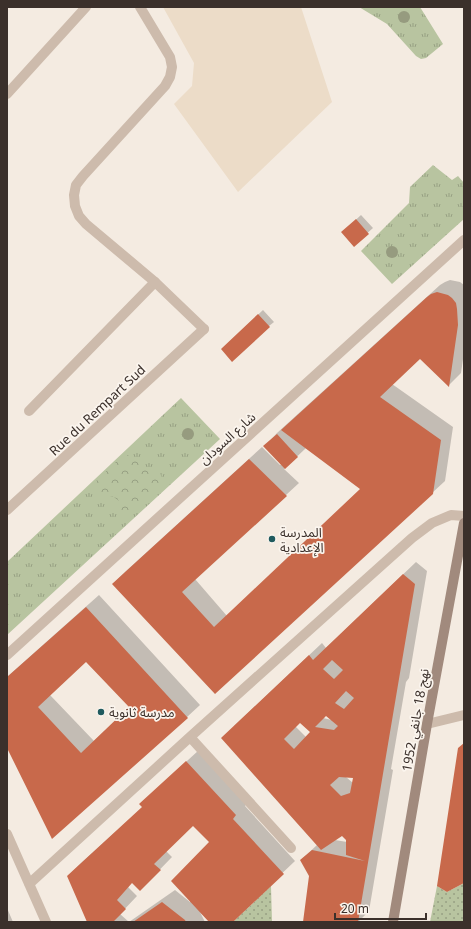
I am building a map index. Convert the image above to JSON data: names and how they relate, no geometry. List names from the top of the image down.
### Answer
{
  "streets": {
    "main road": ["نهج 18 جانفي 1952"],
    "street": ["Rue du Rempart Sud", "شارع السودان"]
  },
  "places": ["المدرسة الإعدادية", "مدرسة ثانوية"],
  "scale_bar": "20 m"
}
